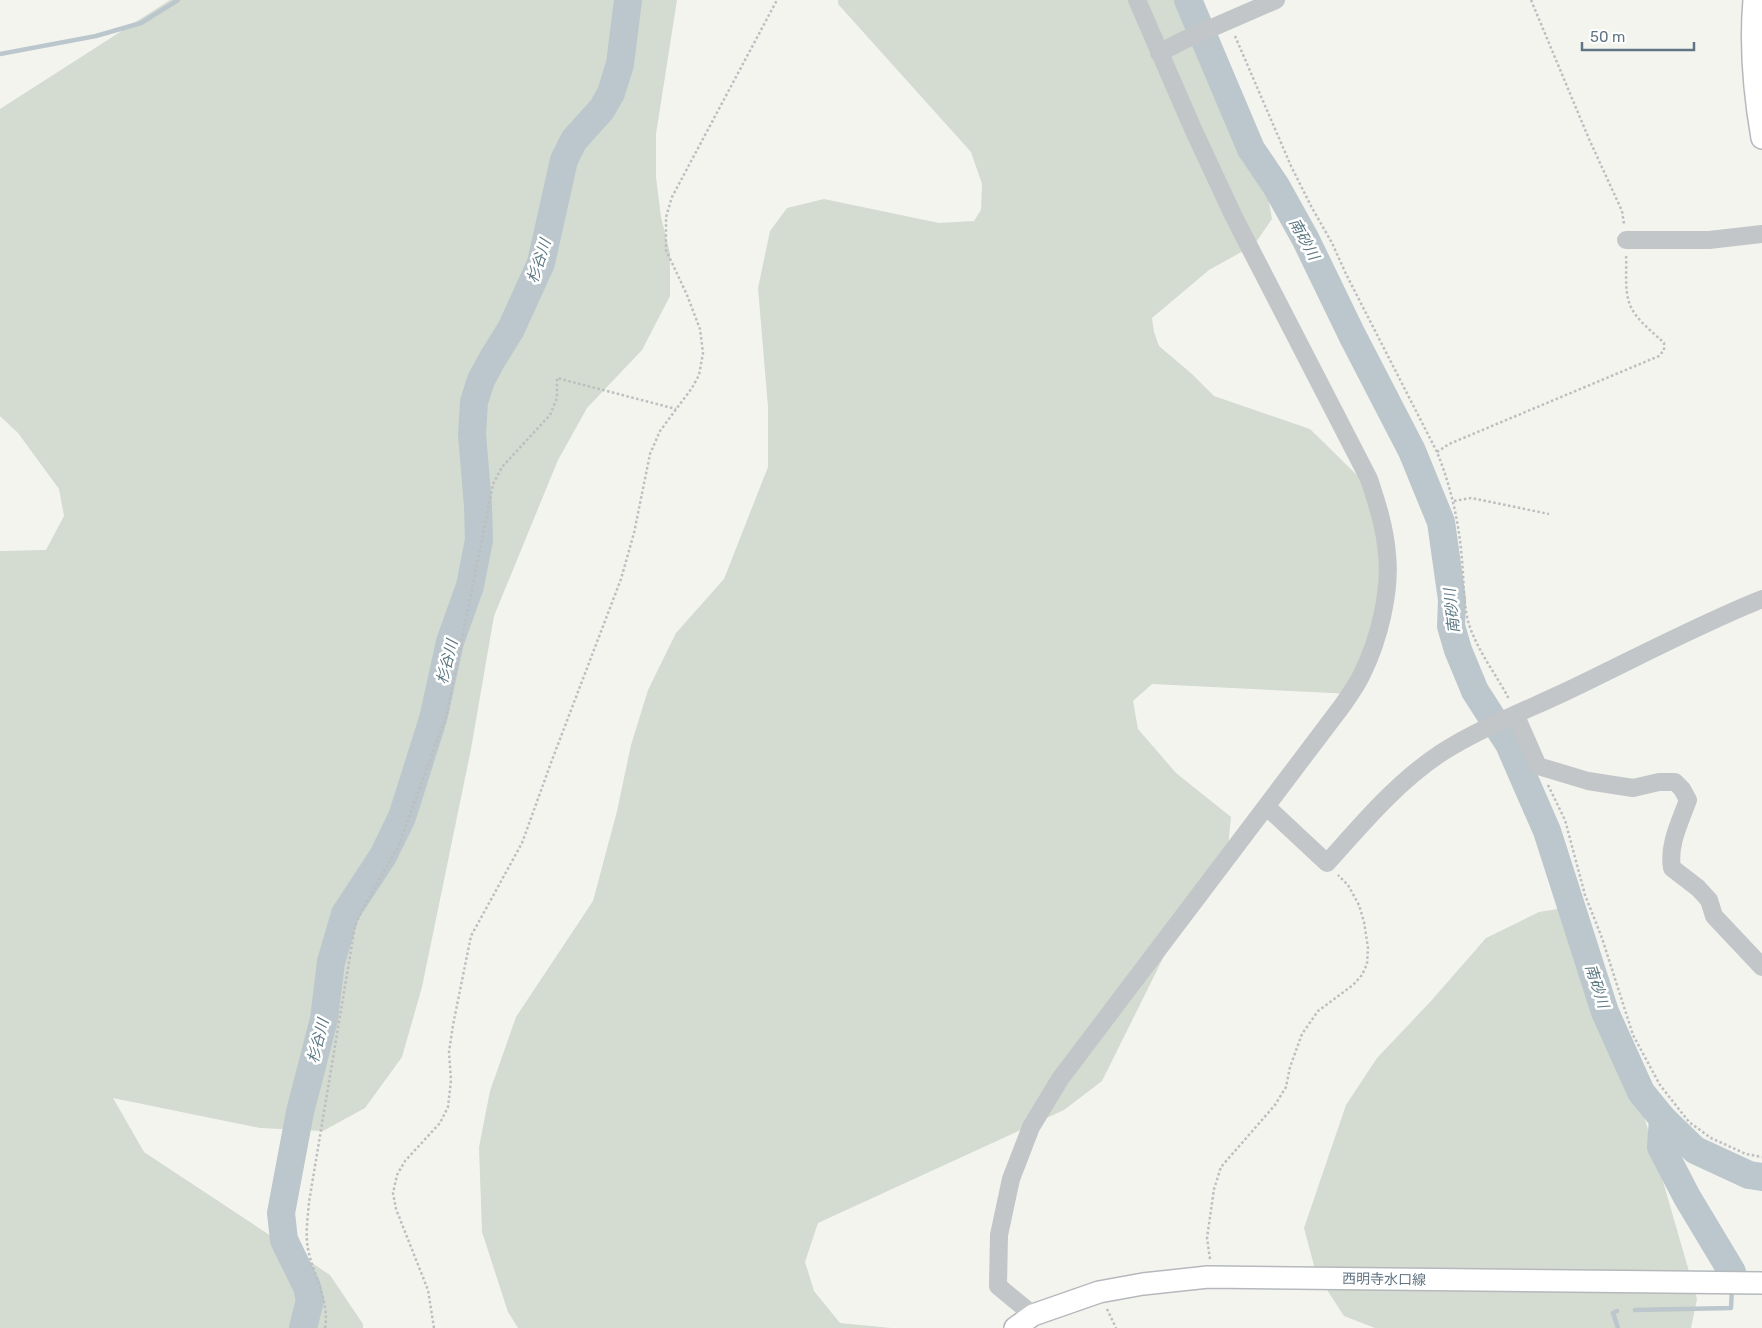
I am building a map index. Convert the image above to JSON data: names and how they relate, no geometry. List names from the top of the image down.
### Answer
{
  "streets": {
    "main road": ["西明寺水口線"]
  },
  "water": ["南砂川", "杉谷川"],
  "scale_bar": "50 m"
}
